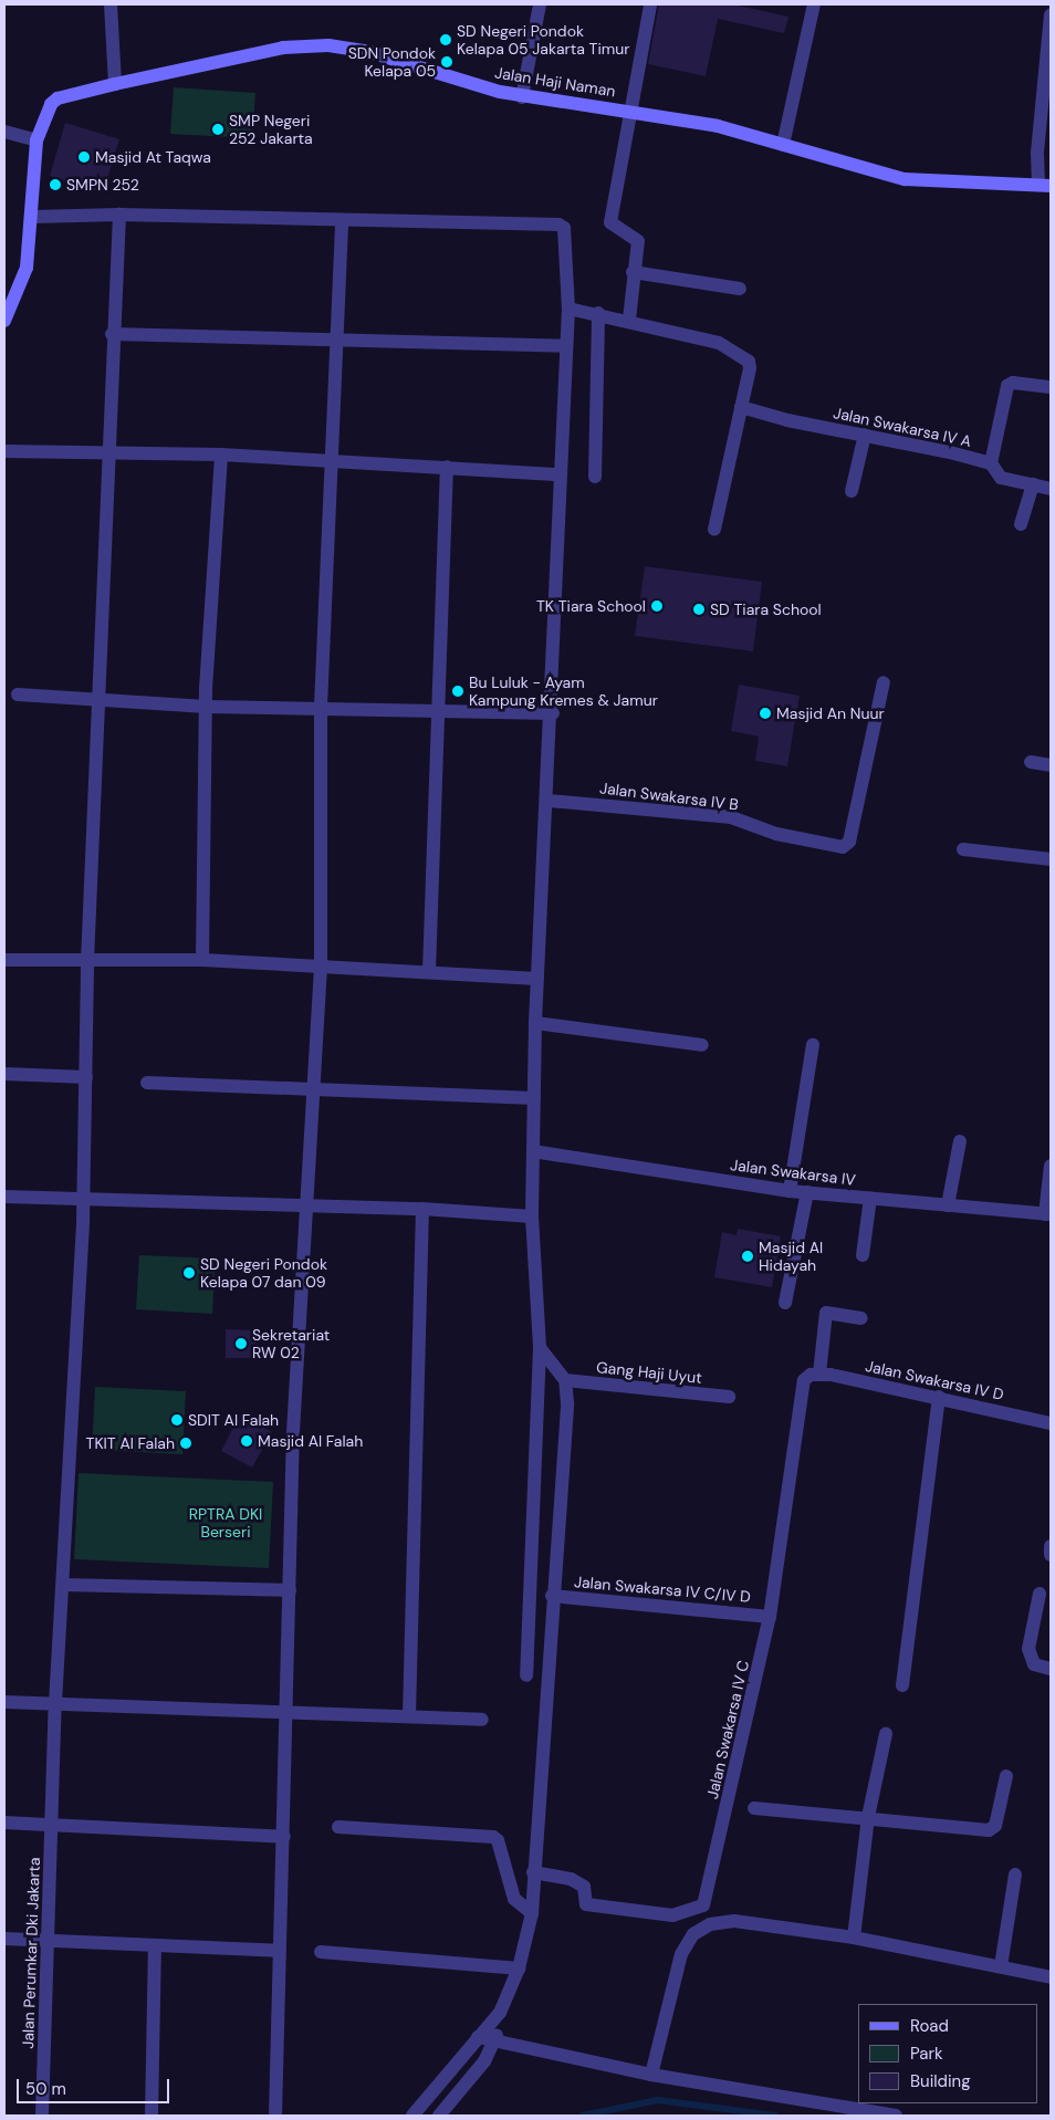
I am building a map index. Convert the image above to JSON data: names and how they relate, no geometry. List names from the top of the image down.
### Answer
{
  "streets": {
    "street": [
      "Jalan Haji Naman",
      "Jalan Swakarsa IV A",
      "Jalan Swakarsa IV B",
      "Jalan Swakarsa IV",
      "Gang Haji Uyut",
      "Jalan Swakarsa IV D",
      "Jalan Swakarsa IV C/IV D",
      "Jalan Swakarsa IV C",
      "Jalan Perumkar Dki Jakarta"
    ]
  },
  "crossings": [
    ["Jalan Swakarsa IV D", "Jalan Swakarsa IV C"],
    ["Jalan Swakarsa IV C/IV D", "Jalan Swakarsa IV C"]
  ],
  "parks": ["RPTRA DKI Berseri"],
  "places": [
    "SD Negeri Pondok Kelapa 05 Jakarta Timur",
    "SDN Pondok Kelapa 05",
    "SMP Negeri 252 Jakarta",
    "Masjid At Taqwa",
    "SMPN 252",
    "TK Tiara School",
    "SD Tiara School",
    "Bu Luluk - Ayam Kampung Kremes & Jamur",
    "Masjid An Nuur",
    "Masjid Al Hidayah",
    "SD Negeri Pondok Kelapa 07 dan 09",
    "Sekretariat RW 02",
    "SDIT Al Falah",
    "Masjid Al Falah",
    "TKIT Al Falah"
  ],
  "legend": ["Road", "Park", "Building"],
  "scale_bar": "50 m"
}
